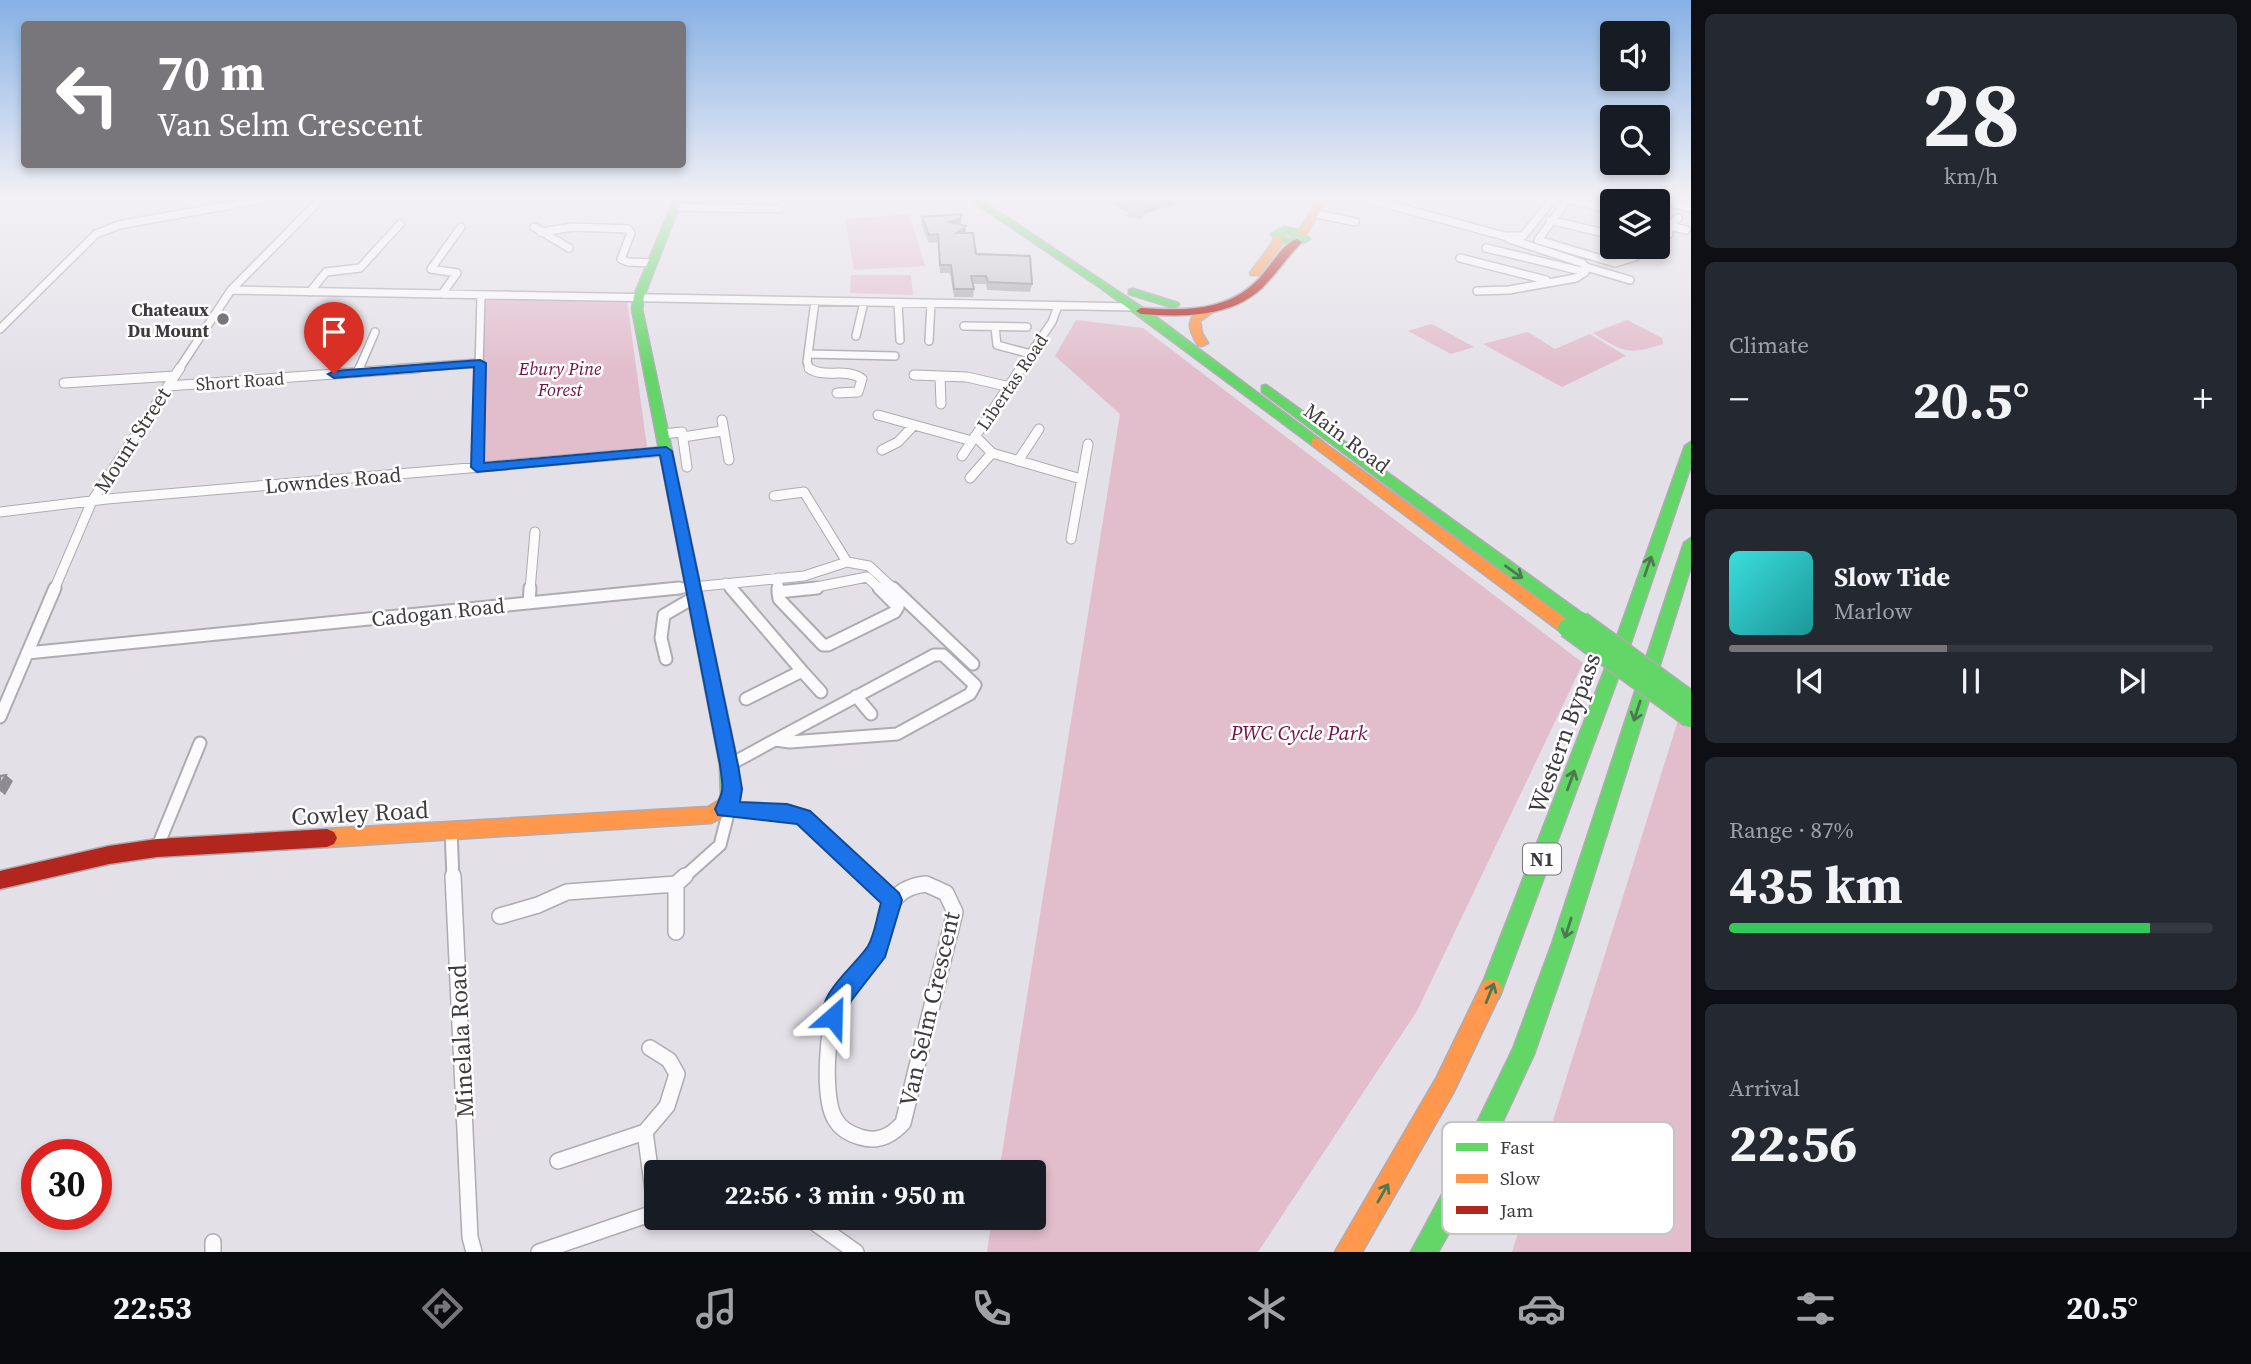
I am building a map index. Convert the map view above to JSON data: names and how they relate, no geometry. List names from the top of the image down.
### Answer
{
  "streets": {
    "main road": [
      "Main Road",
      "Western Bypass",
      "Cowley Road",
      "N1"
    ],
    "street": [
      "Short Road",
      "Libertas Road",
      "Mount Street",
      "Lowndes Road",
      "Cadogan Road",
      "Van Selm Crescent",
      "Minelala Road"
    ]
  },
  "crossings": [
    ["Short Road", "Mount Street"],
    ["Mount Street", "Lowndes Road"],
    ["Mount Street", "Cadogan Road"],
    ["Cowley Road", "Minelala Road"]
  ],
  "parks": ["Ebury Pine Forest", "PWC Cycle Park"],
  "places": ["Chateaux Du Mount"],
  "legend": ["Fast", "Slow", "Jam"],
  "page": {
    "tile": [
      ["28", "km/h"],
      "Climate",
      ["Range · 87%", "435 km"],
      ["Arrival", "22:56"]
    ],
    "turn": ["70 m", "Van Selm Crescent"],
    "heat": ["−", "20.5°", "+"],
    "song": ["Slow Tide", "Marlow"],
    "limit": "30",
    "trip": "22:56 · 3 min · 950 m",
    "tabs": ["22:53", "20.5°"]
  }
}
